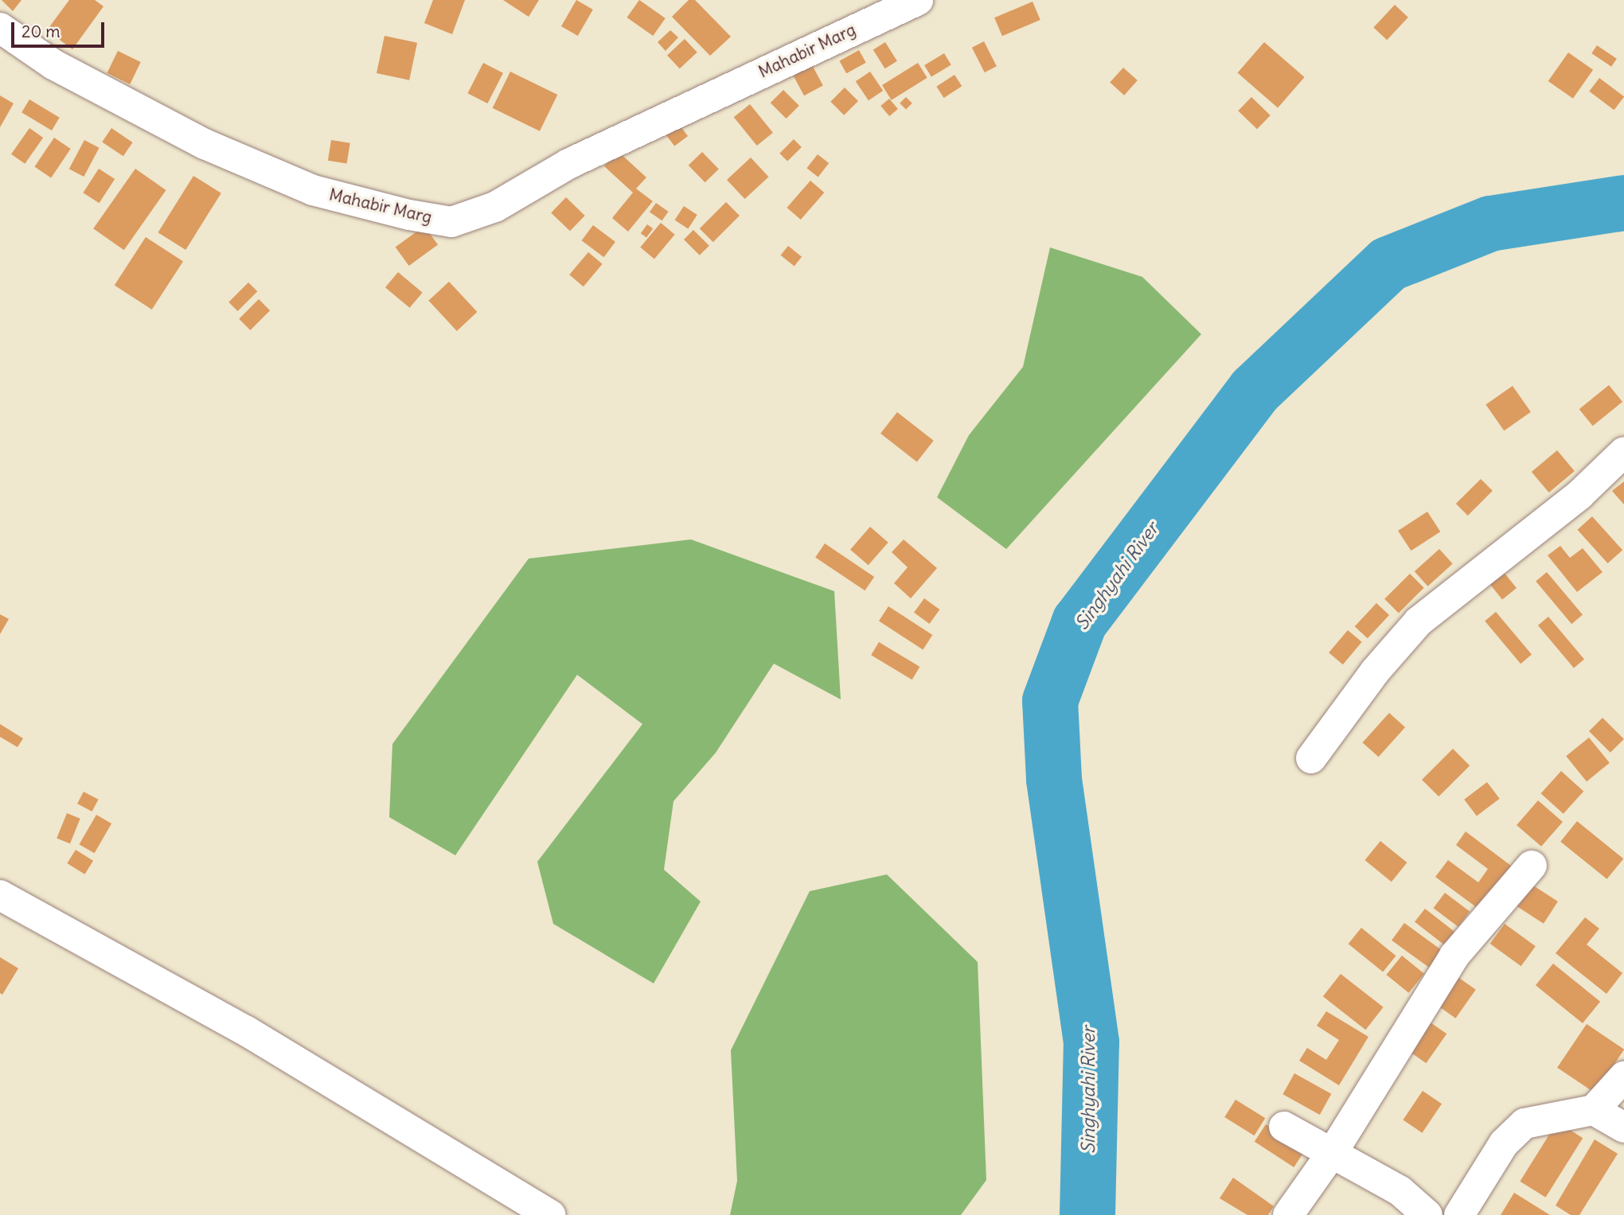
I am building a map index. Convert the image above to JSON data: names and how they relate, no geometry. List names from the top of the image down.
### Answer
{
  "streets": {
    "street": ["Mahabir Marg"]
  },
  "water": ["Singhyahi River"],
  "scale_bar": "20 m"
}
